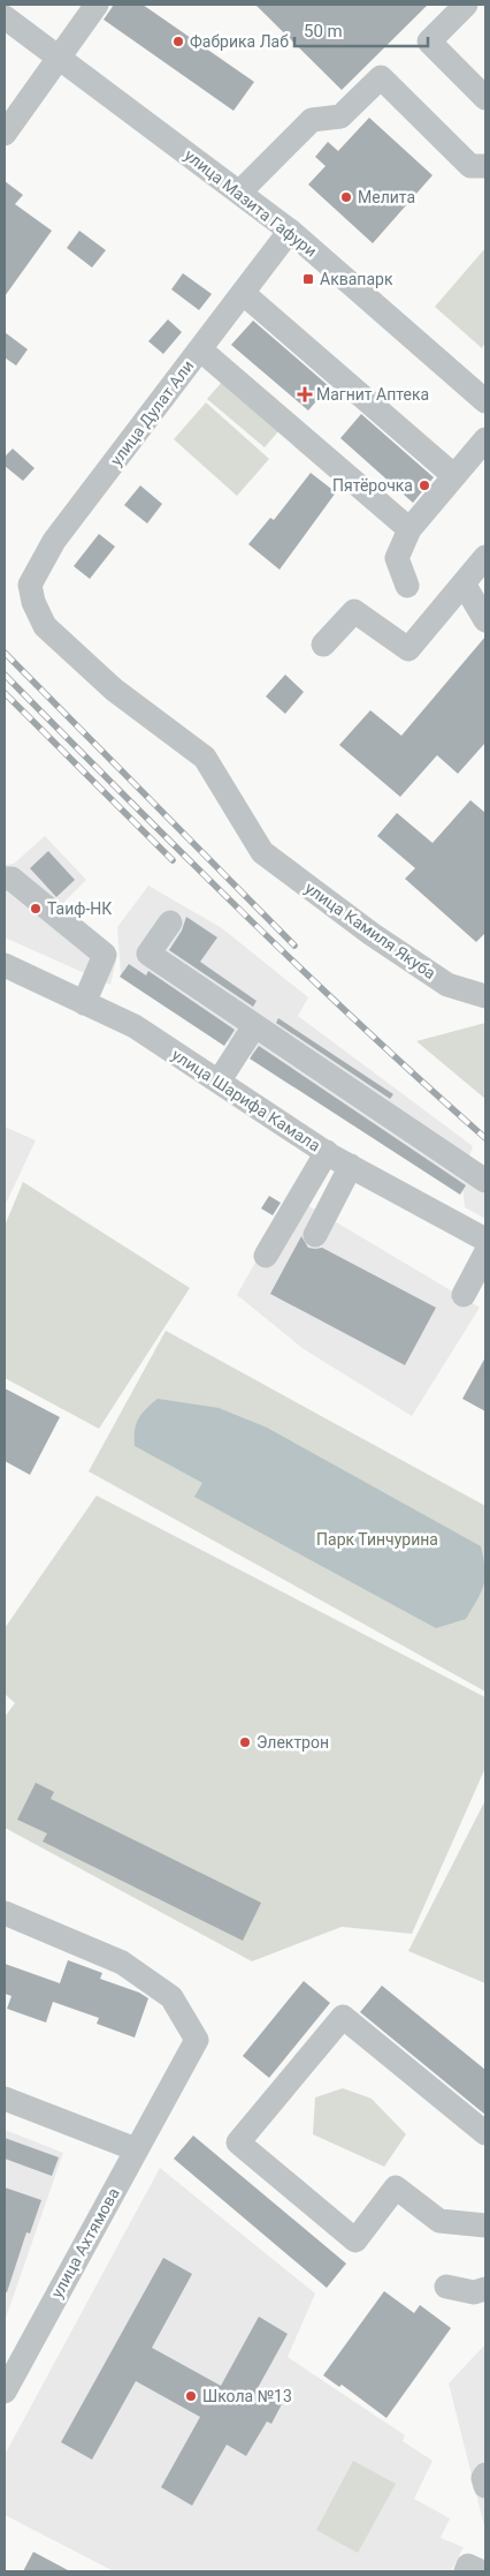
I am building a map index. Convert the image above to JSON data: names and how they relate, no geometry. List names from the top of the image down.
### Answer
{
  "streets": {
    "street": [
      "улица Мазита Гафури",
      "улица Дулат Али",
      "улица Камиля Якуба",
      "улица Шарифа Камала",
      "улица Ахтямова"
    ]
  },
  "crossings": [
    ["улица Мазита Гафури", "улица Дулат Али"],
    ["улица Дулат Али", "улица Камиля Якуба"]
  ],
  "parks": ["Парк Тинчурина"],
  "places": {
    "other": [
      "Фабрика Лаб",
      "Мелита",
      "Пятёрочка",
      "Таиф-НК",
      "Электрон",
      "Школа №13"
    ],
    "transit": ["Аквапарк"],
    "health": ["Магнит Аптека"]
  },
  "scale_bar": "50 m"
}
